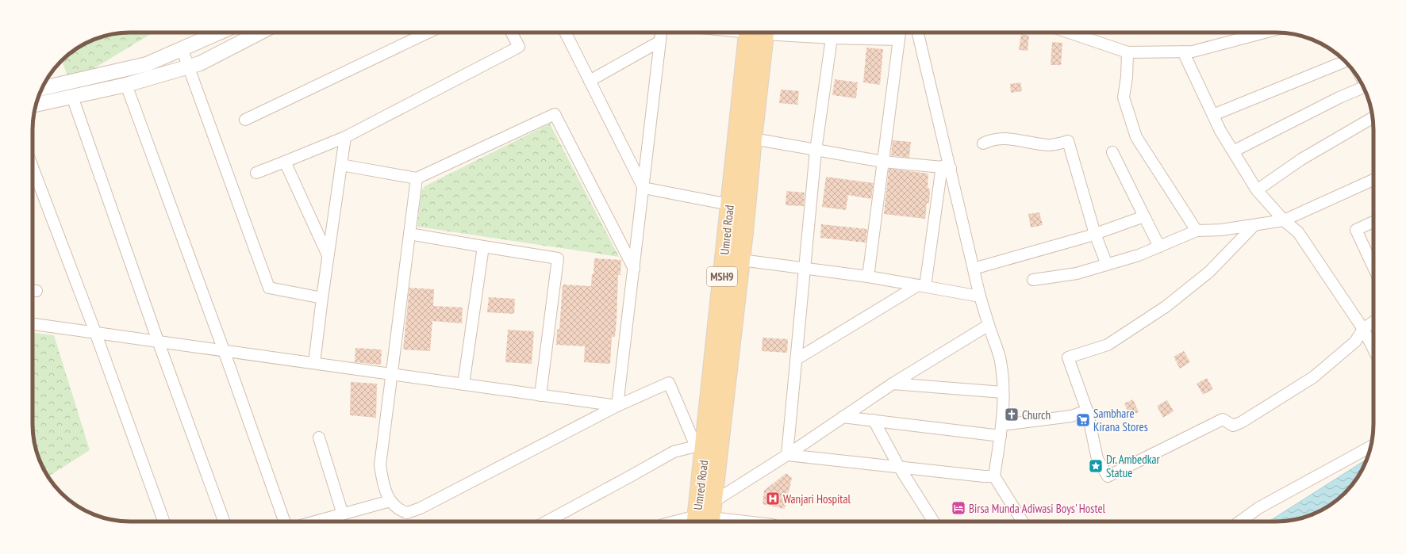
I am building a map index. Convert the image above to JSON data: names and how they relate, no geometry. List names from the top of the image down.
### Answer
{
  "streets": {
    "main road": ["Umred Road", "MSH9"]
  },
  "places": {
    "church": ["Church"],
    "supermarket": ["Sambhare Kirana Stores"],
    "place": ["Dr. Ambedkar Statue"],
    "hospital": ["Wanjari Hospital"],
    "hotel": ["Birsa Munda Adiwasi Boys' Hostel"]
  }
}
